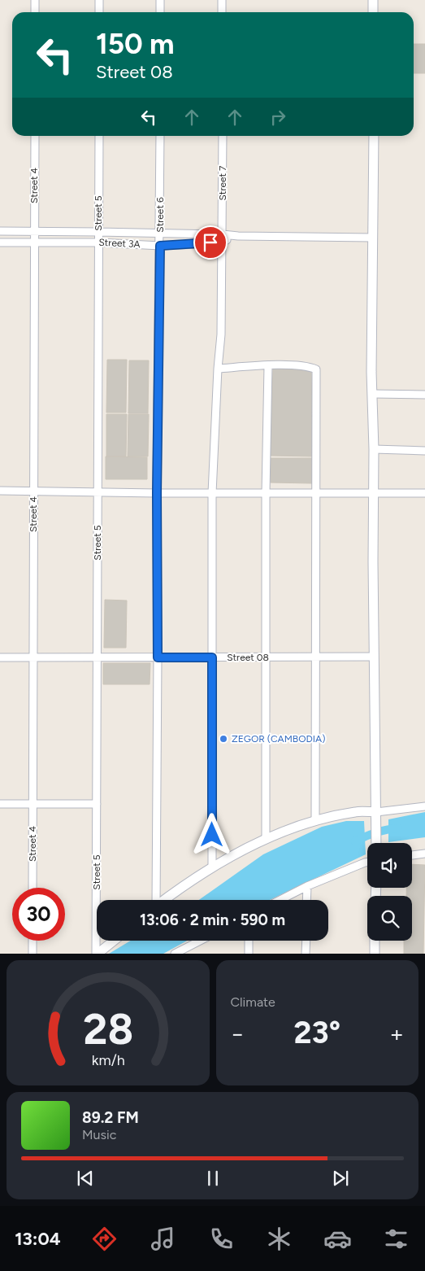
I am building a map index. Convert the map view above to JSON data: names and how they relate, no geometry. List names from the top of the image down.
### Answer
{
  "streets": {
    "street": [
      "Street 7",
      "Street 4",
      "Street 5",
      "Street 6",
      "Street 3A",
      "Street 08"
    ]
  },
  "crossings": [
    ["Street 7", "Street 3A"],
    ["Street 7", "Street 08"],
    ["Street 4", "Street 3A"],
    ["Street 4", "Street 08"],
    ["Street 5", "Street 3A"],
    ["Street 5", "Street 08"],
    ["Street 6", "Street 3A"],
    ["Street 6", "Street 08"]
  ],
  "places": ["ZEGOR (CAMBODIA)"],
  "page": {
    "turn": ["150 m", "Street 08"],
    "limit": "30",
    "trip": "13:06 · 2 min · 590 m",
    "tile": "Climate",
    "heat": ["−", "23°", "+"],
    "song": ["89.2 FM", "Music"],
    "tabs": "13:04",
    "gauge": ["28", "km/h"]
  }
}
